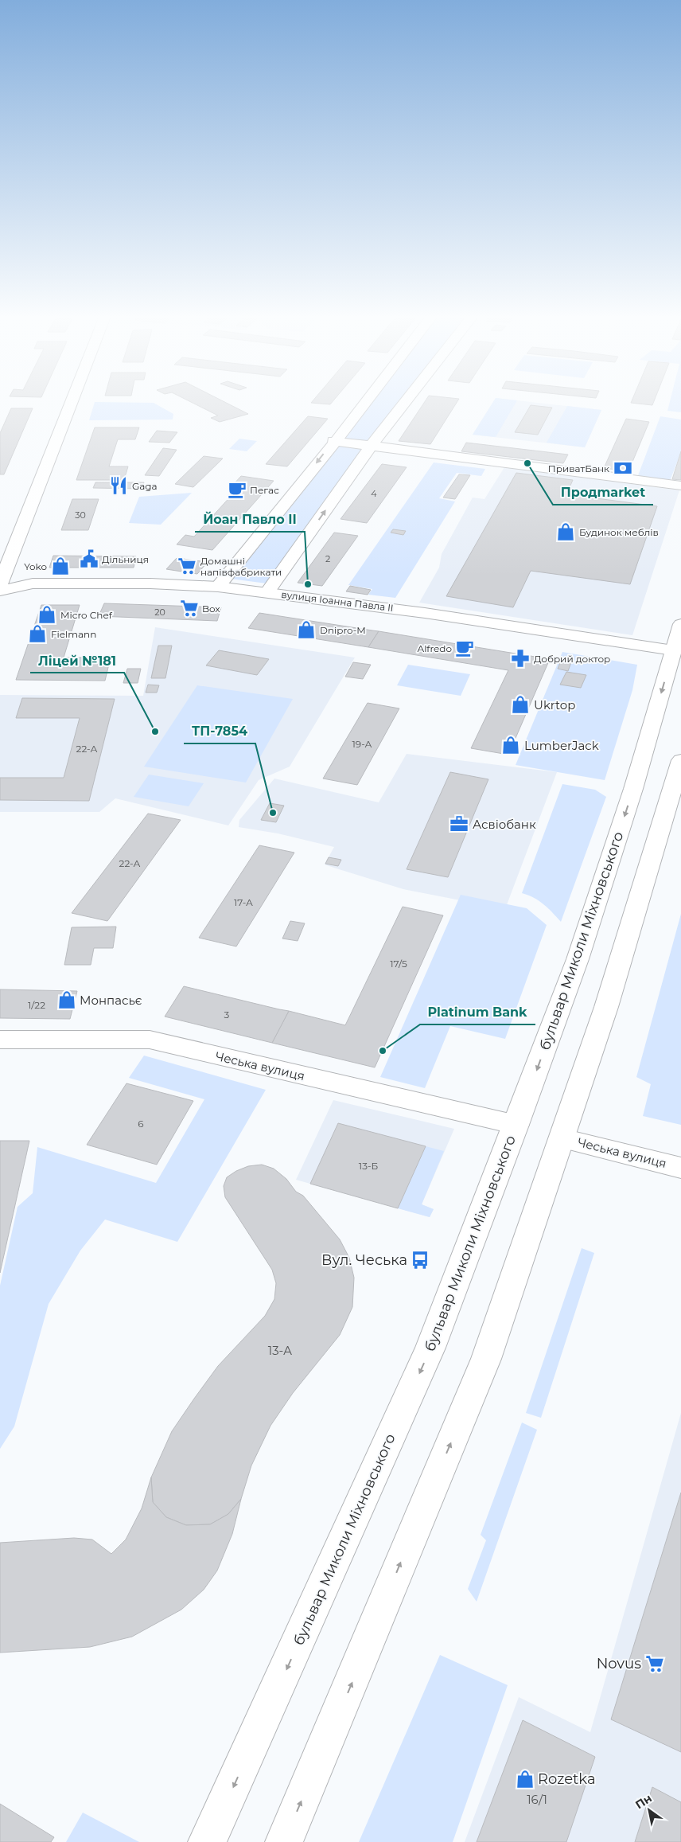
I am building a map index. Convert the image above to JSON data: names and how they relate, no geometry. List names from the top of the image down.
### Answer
{
  "streets": {
    "main road": ["вулиця Іоанна Павла II", "бульвар Миколи Міхновського", "Чеська вулиця"]
  },
  "crossings": [
    ["вулиця Іоанна Павла II", "бульвар Миколи Міхновського"],
    ["бульвар Миколи Міхновського", "Чеська вулиця"]
  ],
  "places": {
    "other": [
      "Продmarket",
      "Йоан Павло II",
      "Ліцей №181",
      "ТП-7854",
      "Platinum Bank"
    ],
    "bank": ["ПриватБанк"],
    "restaurant": ["Gaga"],
    "cafe": ["Пегас", "Alfredo"],
    "shop": [
      "Будинок меблів",
      "Yoko",
      "Micro Chef",
      "Dnipro-M",
      "Fielmann",
      "Ukrtop",
      "LumberJack",
      "Монпасьє",
      "Rozetka"
    ],
    "public building": ["Дільниця"],
    "supermarket": ["Домашні напівфабрикати", "Box", "Novus"],
    "pharmacy": ["Добрий доктор"],
    "office": ["Асвіобанк"],
    "bus stop": ["Вул. Чеська"]
  },
  "house_numbers": [
    "4",
    "30",
    "2",
    "20",
    "19-А",
    "22-А",
    "22-А",
    "17-А",
    "17/5",
    "1/22",
    "3",
    "6",
    "13-Б",
    "13-А",
    "16/1"
  ],
  "north": "top left"
}
